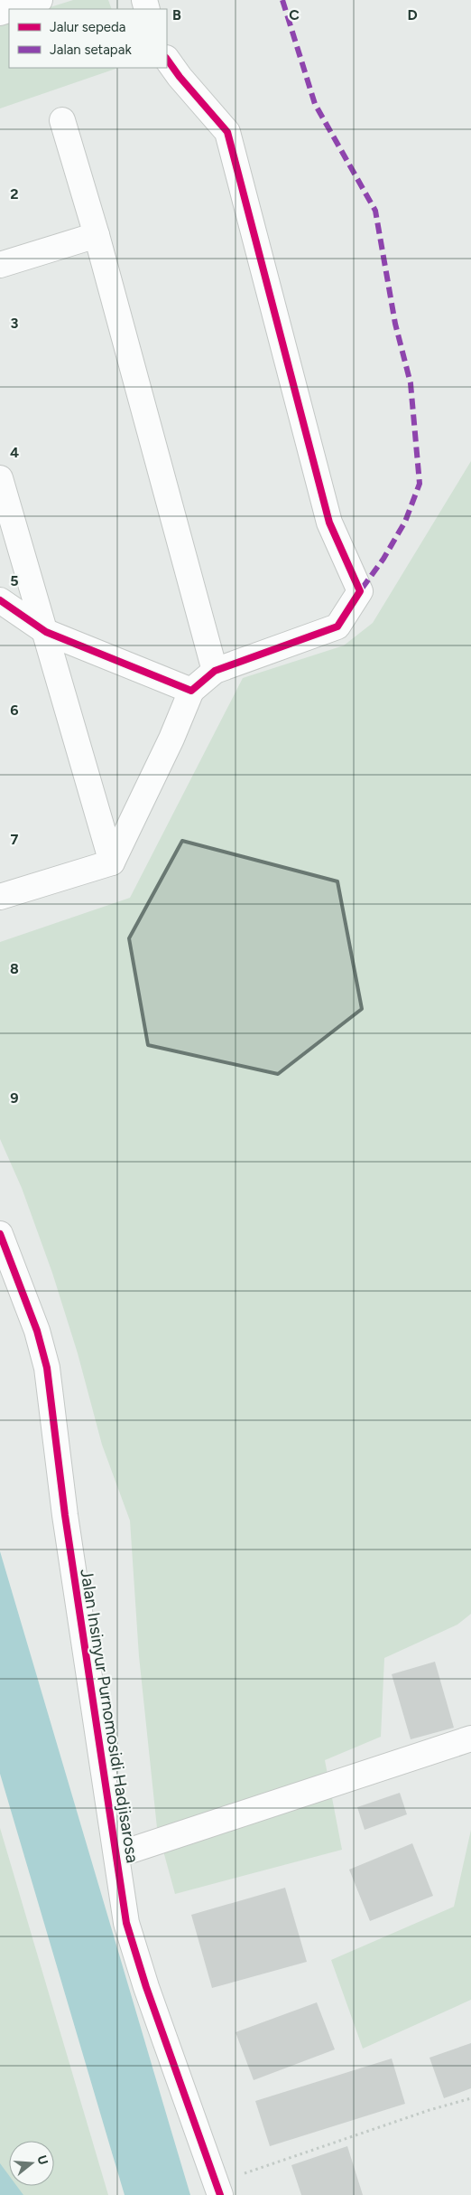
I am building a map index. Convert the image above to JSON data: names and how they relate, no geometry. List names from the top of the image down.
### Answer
{
  "streets": {
    "street": ["Jalan Insinyur Purnomosidi Hadjisarosa"]
  },
  "legend": ["Jalur sepeda", "Jalan setapak"],
  "north": "right",
  "grid": {
    "columns": ["B", "C", "D"],
    "rows": [
      "2",
      "3",
      "4",
      "5",
      "6",
      "7",
      "8",
      "9"
    ]
  }
}
